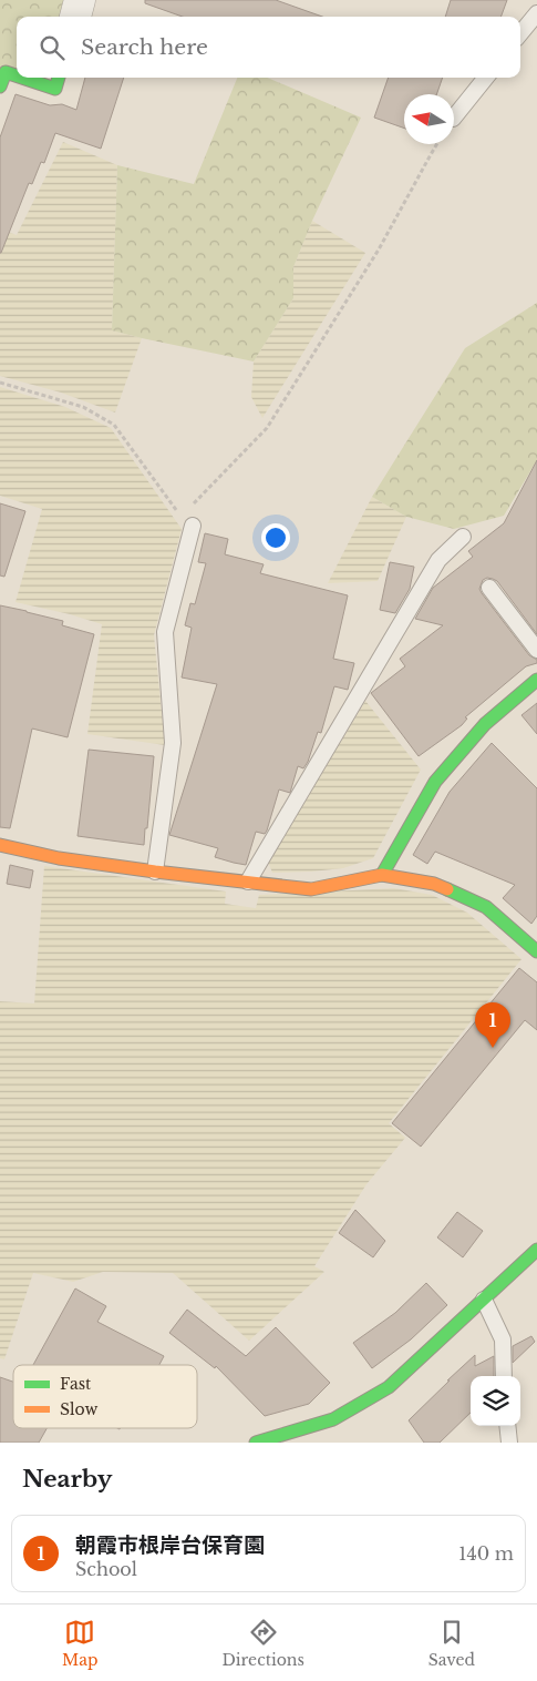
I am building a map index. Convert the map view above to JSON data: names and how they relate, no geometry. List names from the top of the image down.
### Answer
{
  "legend": ["Fast", "Slow"],
  "north": "left",
  "page": {
    "search": "Search here",
    "pins": "1",
    "heading": "Nearby",
    "list": [
      {
        "mark": "1",
        "name": "朝霞市根岸台保育園",
        "note": "School",
        "value": "140 m"
      }
    ],
    "nav": ["Map", "Directions", "Saved"]
  }
}
